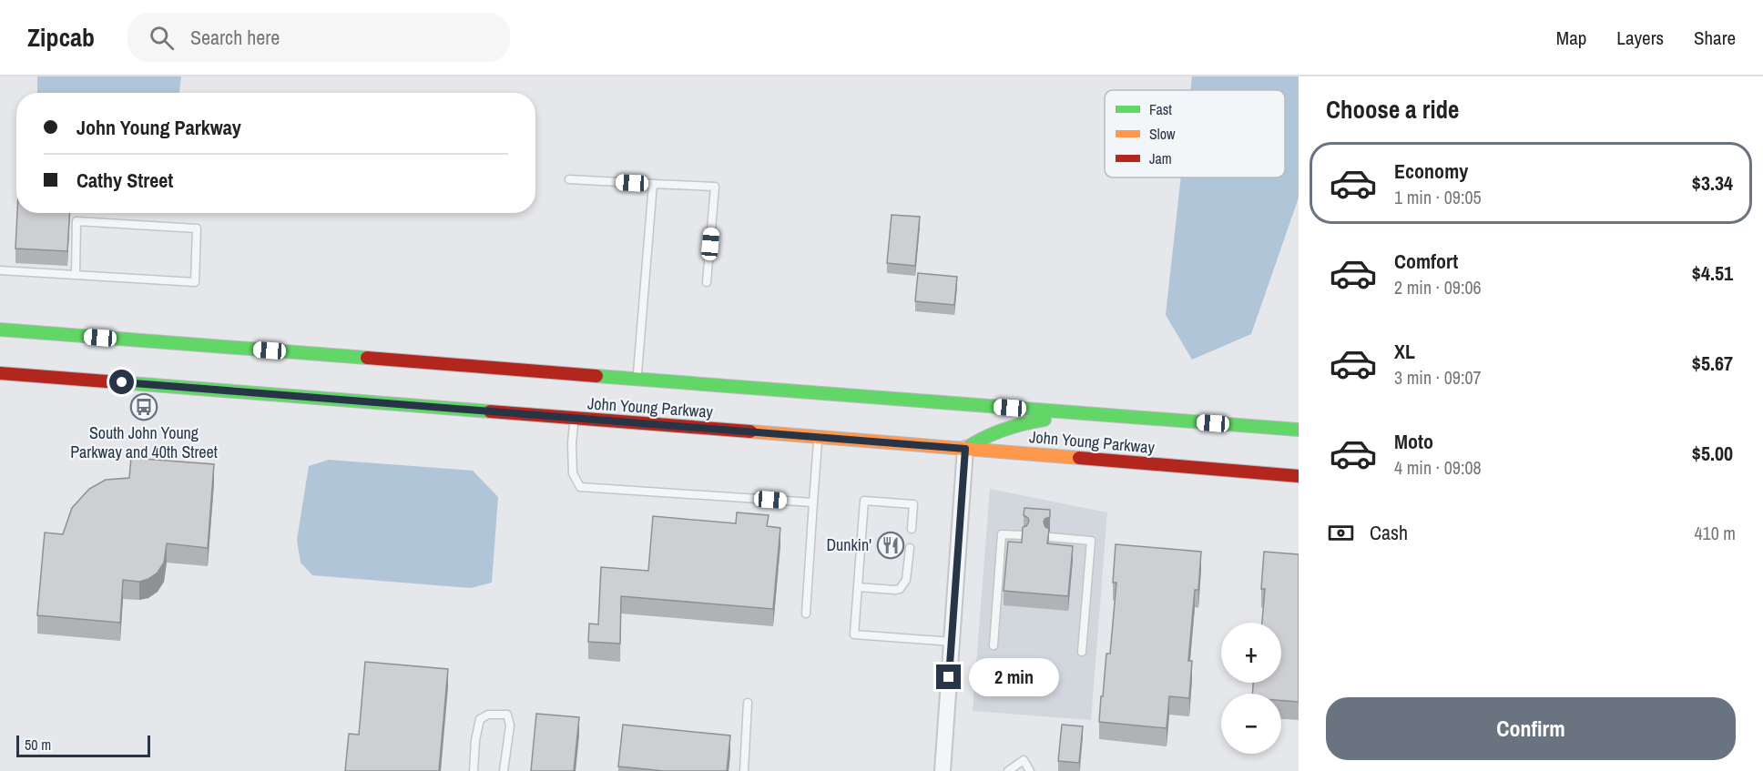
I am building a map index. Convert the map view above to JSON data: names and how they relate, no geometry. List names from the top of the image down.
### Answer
{
  "streets": {
    "highway": ["John Young Parkway"]
  },
  "places": {
    "bus stop": ["South John Young Parkway and 40th Street"],
    "restaurant": ["Dunkin'"]
  },
  "legend": ["Fast", "Slow", "Jam"],
  "scale_bar": "50 m",
  "page": {
    "header": "Zipcab",
    "search": "Search here",
    "nav": ["Map", "Layers", "Share"],
    "heading": "Choose a ride",
    "banner": ["John Young Parkway", "Cathy Street"],
    "list": [
      {
        "name": "Economy",
        "note": "1 min · 09:05",
        "value": "$3.34"
      },
      {
        "name": "Comfort",
        "note": "2 min · 09:06",
        "value": "$4.51"
      },
      {
        "name": "XL",
        "note": "3 min · 09:07",
        "value": "$5.67"
      },
      {
        "name": "Moto",
        "note": "4 min · 09:08",
        "value": "$5.00"
      }
    ],
    "pay": ["Cash", "410 m"],
    "map_buttons": ["+", "−"],
    "bubble": "2 min",
    "buttons": "Confirm",
    "scale": "50 m"
  }
}
